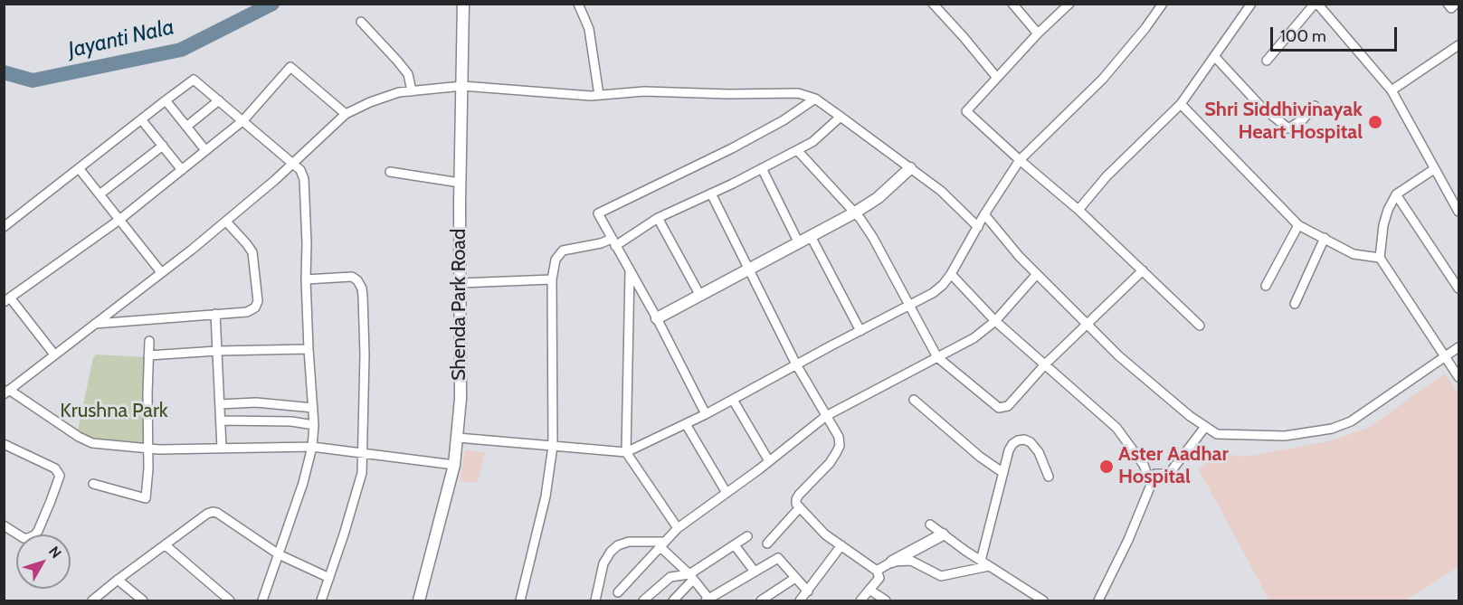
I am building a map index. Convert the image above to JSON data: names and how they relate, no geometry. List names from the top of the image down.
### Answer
{
  "streets": {
    "main road": ["Shenda Park Road"]
  },
  "water": ["Jayanti Nala"],
  "parks": ["Krushna Park"],
  "places": ["Shri Siddhivinayak Heart Hospital", "Aster Aadhar Hospital"],
  "scale_bar": "100 m",
  "north": "top right"
}
